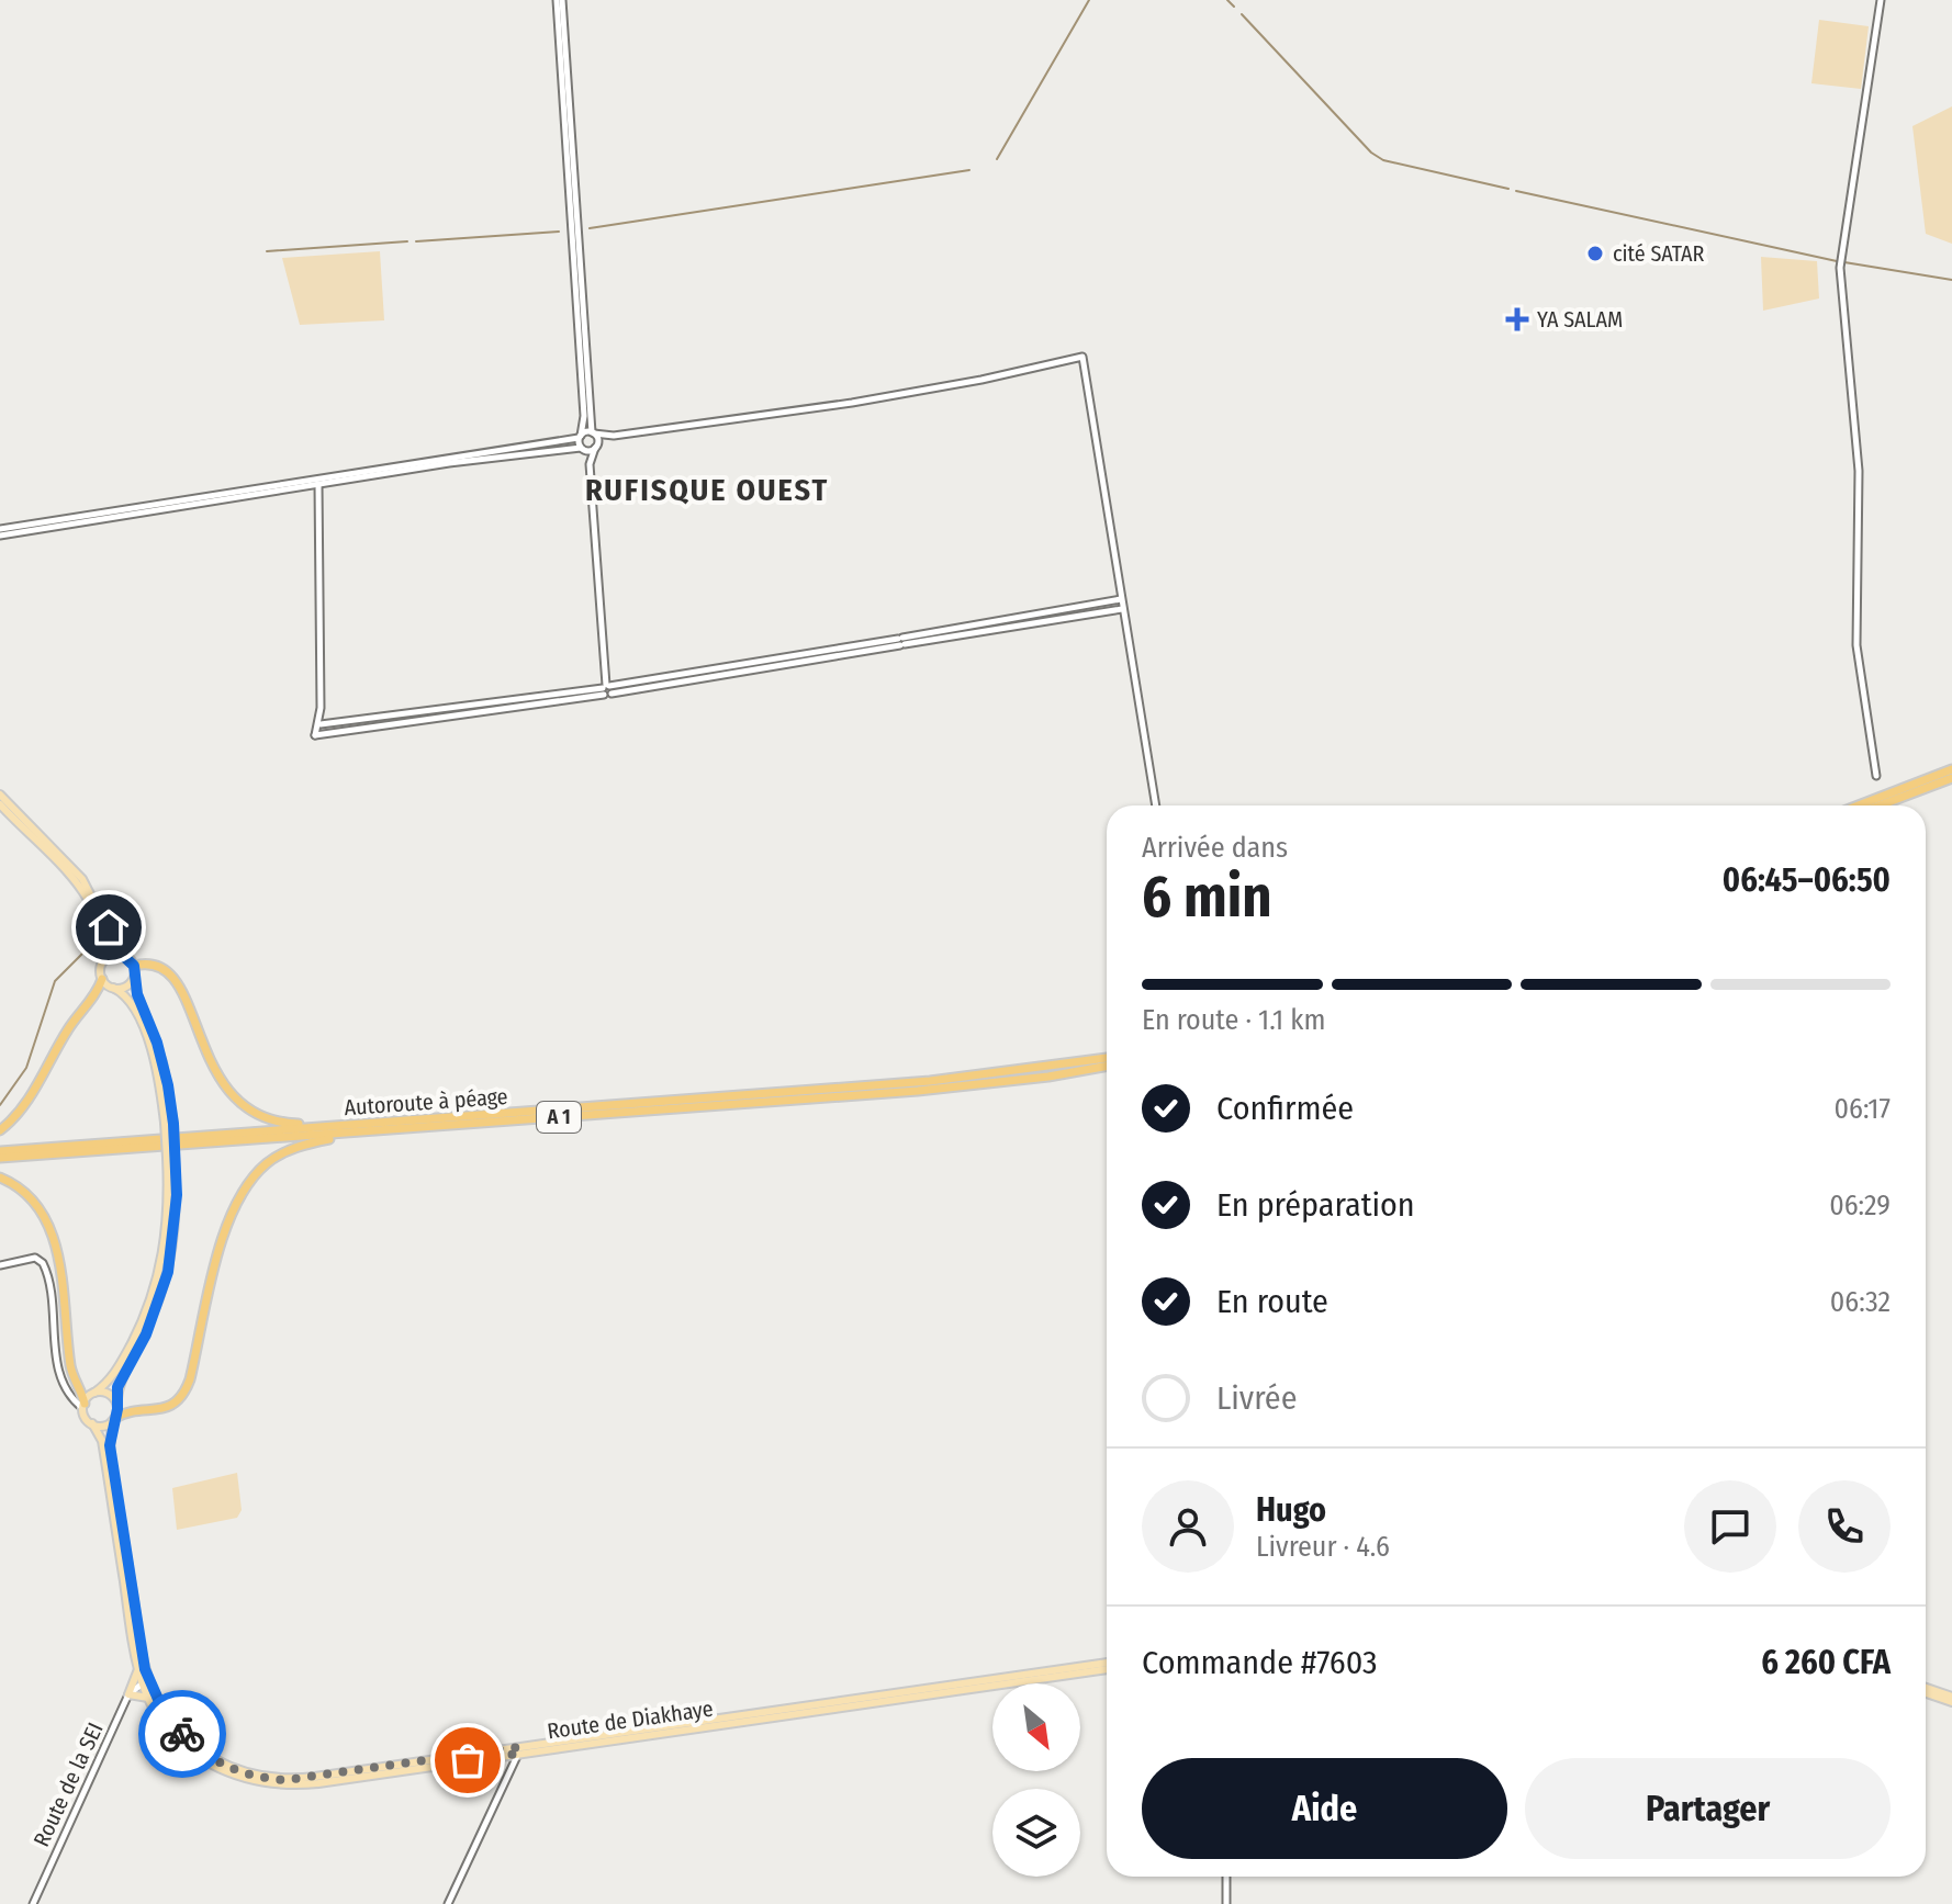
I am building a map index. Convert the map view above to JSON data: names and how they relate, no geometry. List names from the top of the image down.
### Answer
{
  "streets": {
    "highway": ["Autoroute à péage", "A 1"],
    "main road": ["Route de Diakhaye"],
    "street": ["Route de la SEI"]
  },
  "crossings": [
    ["Route de Diakhaye", "Route de la SEI"]
  ],
  "districts": ["RUFISQUE OUEST"],
  "places": {
    "other": ["cité SATAR"],
    "health": ["YA SALAM"]
  },
  "north": "bottom right",
  "page": {
    "heading": ["6 min", "Arrivée dans", "06:45–06:50"],
    "panel": [
      "Hugo",
      "Livreur · 4.6",
      "Commande #7603",
      "6 260 CFA"
    ],
    "bar": "En route · 1.1 km",
    "list": [
      ["Confirmée", "06:17"],
      ["En préparation", "06:29"],
      ["En route", "06:32"],
      "Livrée"
    ],
    "buttons": ["Aide", "Partager"]
  }
}
